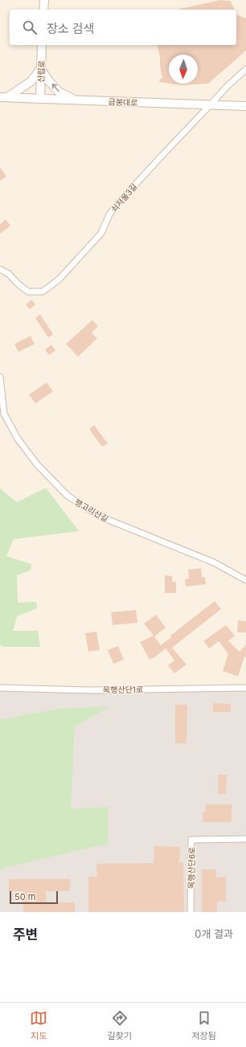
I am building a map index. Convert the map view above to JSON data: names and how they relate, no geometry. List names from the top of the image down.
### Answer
{
  "streets": {
    "street": [
      "신립로",
      "금봉대로",
      "쇠저울3길",
      "팽고리산길",
      "목행산단1로",
      "목행산단6로"
    ]
  },
  "crossings": [
    ["신립로", "금봉대로"],
    ["금봉대로", "쇠저울3길"]
  ],
  "scale_bar": "50 m",
  "north": "bottom",
  "page": {
    "search": "장소 검색",
    "scale": "50 m",
    "heading": ["주변", "0개 결과"],
    "nav": ["지도", "길찾기", "저장됨"]
  }
}
